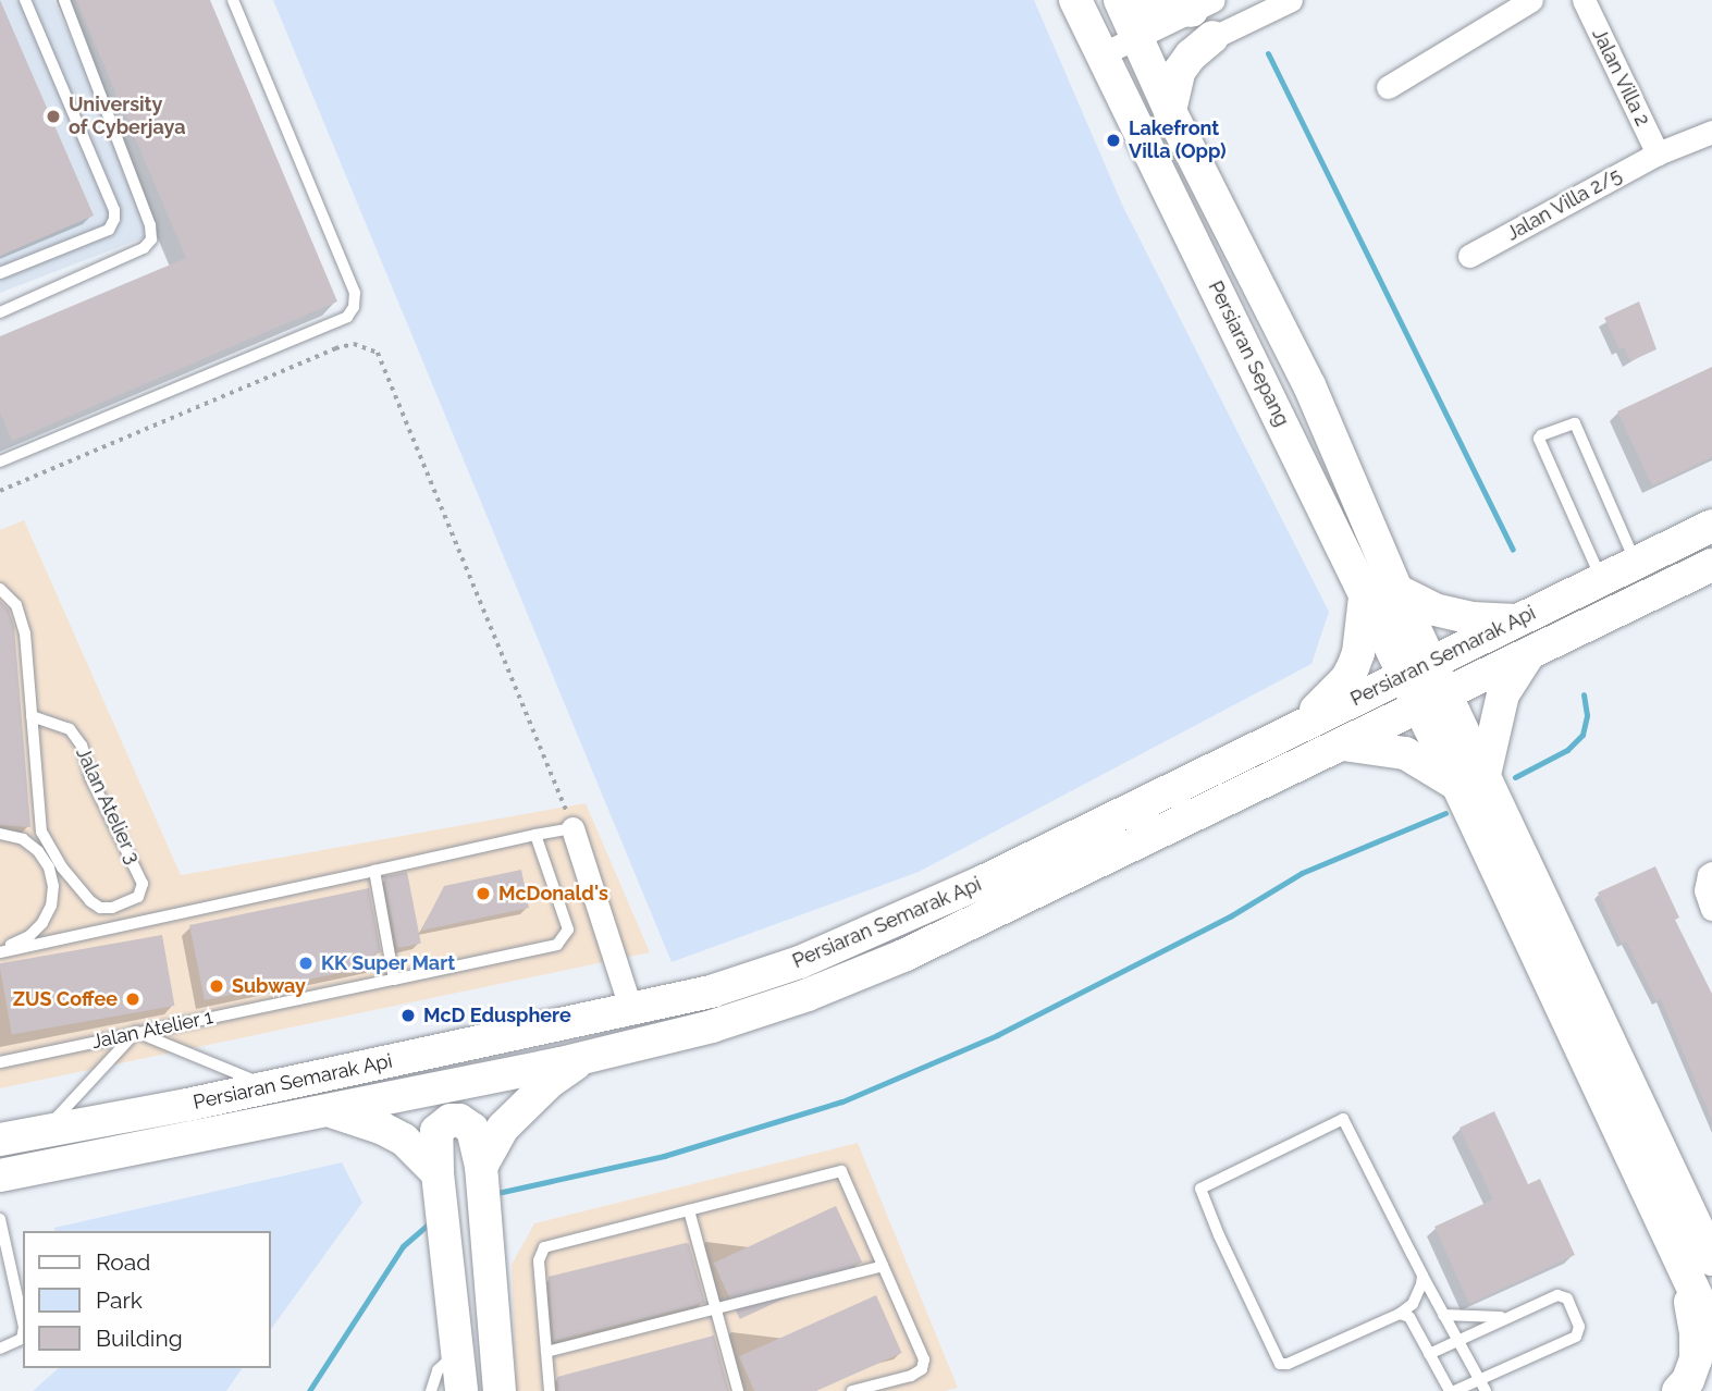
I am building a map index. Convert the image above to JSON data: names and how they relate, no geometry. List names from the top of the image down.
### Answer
{
  "streets": {
    "main road": ["Persiaran Sepang", "Persiaran Semarak Api"],
    "street": ["Jalan Villa 2", "Jalan Villa 2/5"],
    "lane": ["Jalan Atelier 3", "Jalan Atelier 1"]
  },
  "crossings": [
    ["Jalan Villa 2", "Jalan Villa 2/5"],
    ["Persiaran Sepang", "Persiaran Semarak Api"]
  ],
  "places": [
    "University of Cyberjaya",
    "Lakefront Villa (Opp)",
    "McDonald's",
    "KK Super Mart",
    "Subway",
    "ZUS Coffee",
    "McD Edusphere"
  ],
  "legend": ["Road", "Park", "Building"]
}
